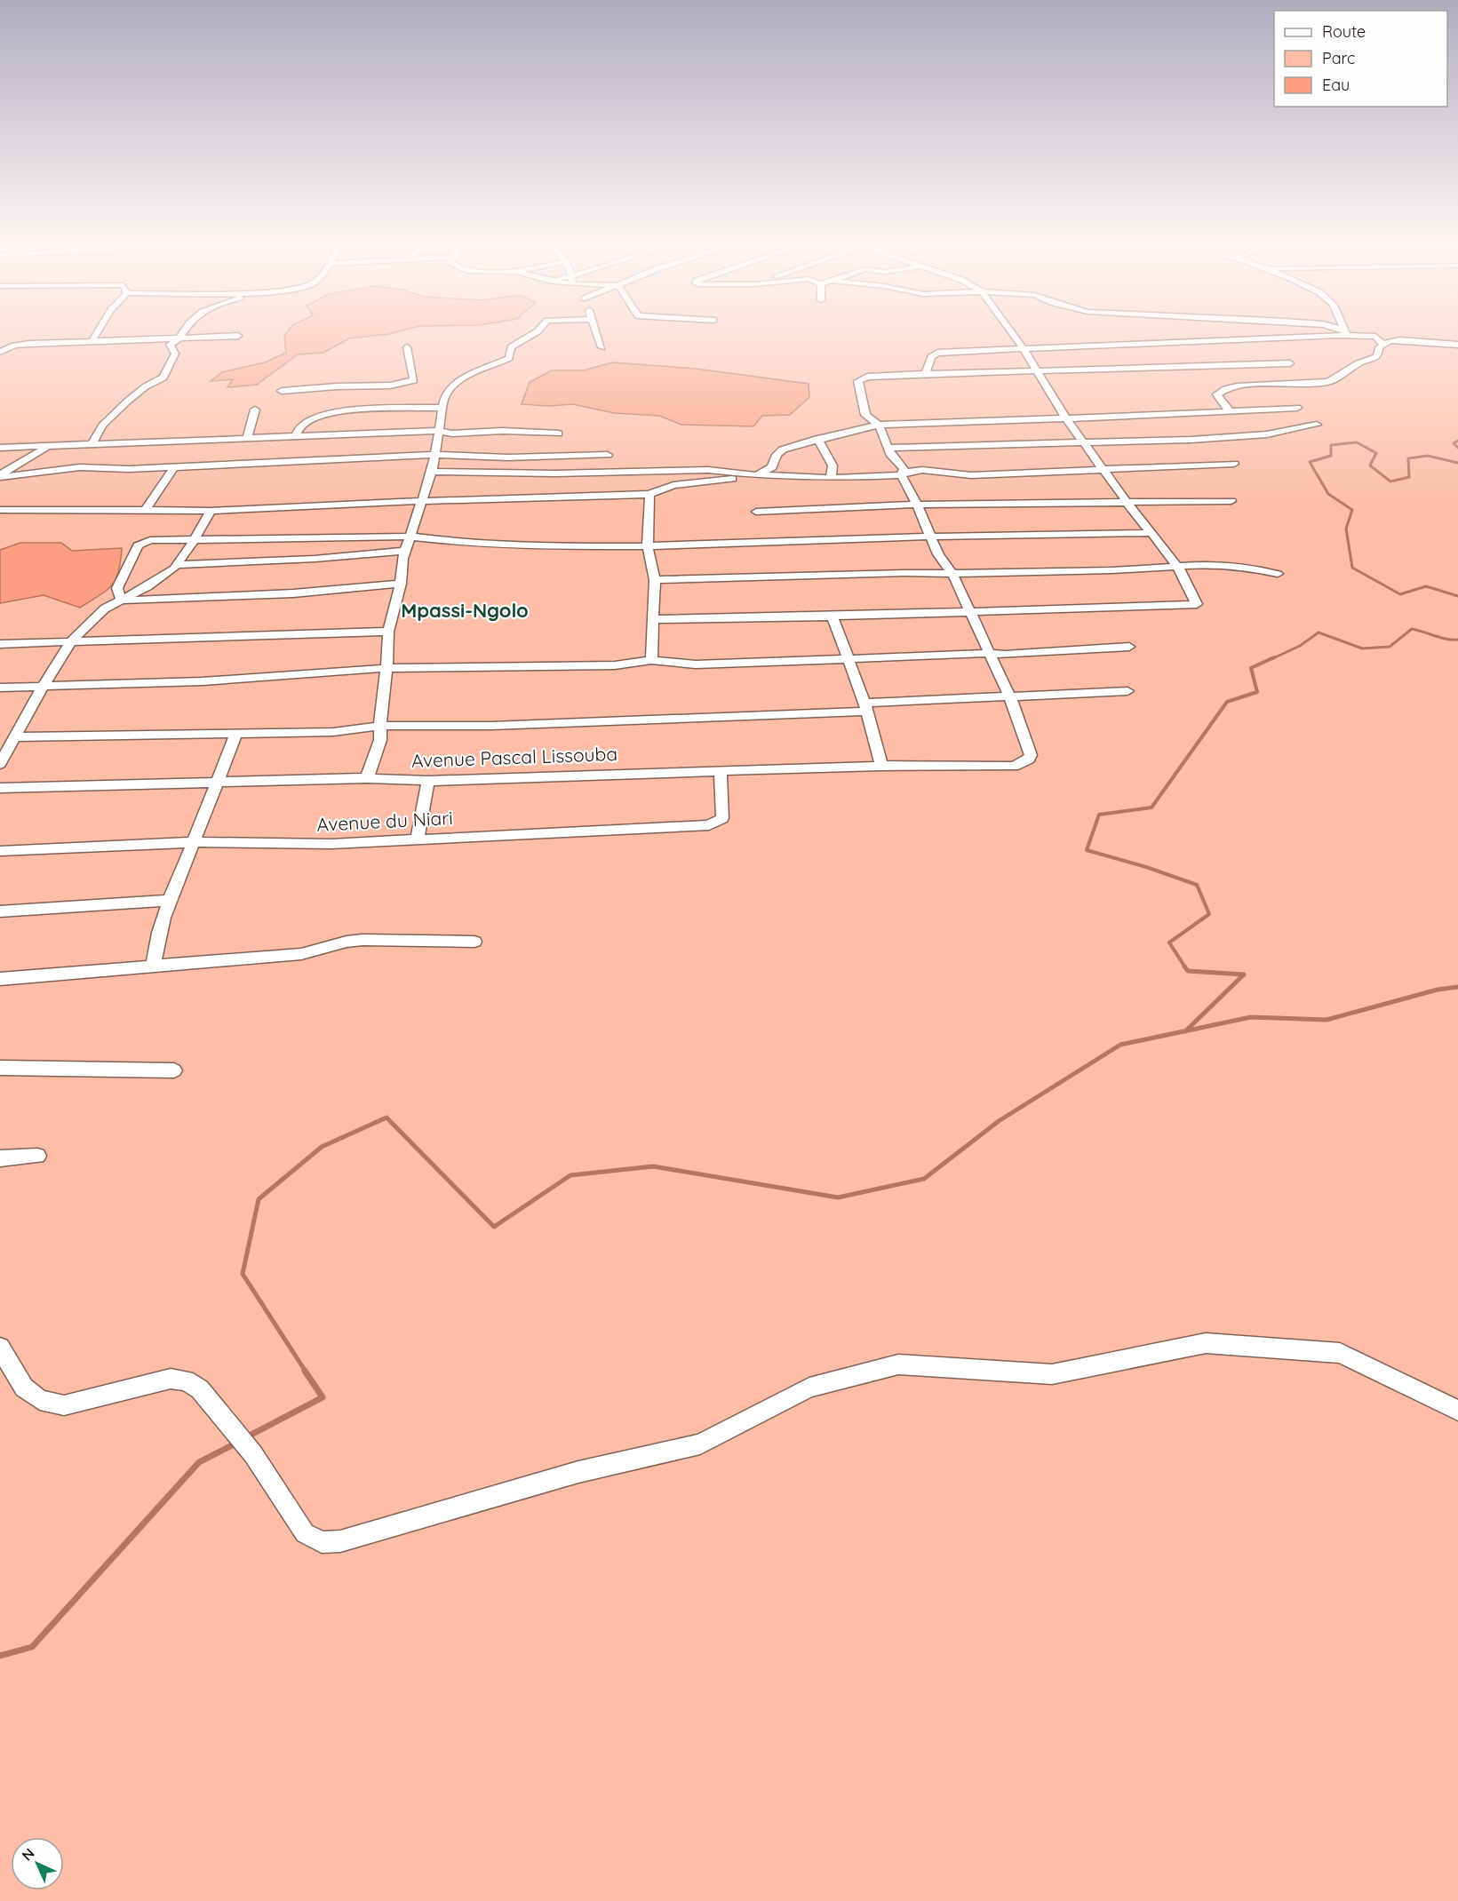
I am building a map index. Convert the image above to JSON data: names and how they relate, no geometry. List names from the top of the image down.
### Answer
{
  "streets": {
    "street": ["Avenue Pascal Lissouba", "Avenue du Niari"]
  },
  "crossings": [
    ["Avenue Pascal Lissouba", "Avenue du Niari"]
  ],
  "districts": ["Mpassi-Ngolo"],
  "legend": ["Route", "Parc", "Eau"],
  "north": "top left"
}
